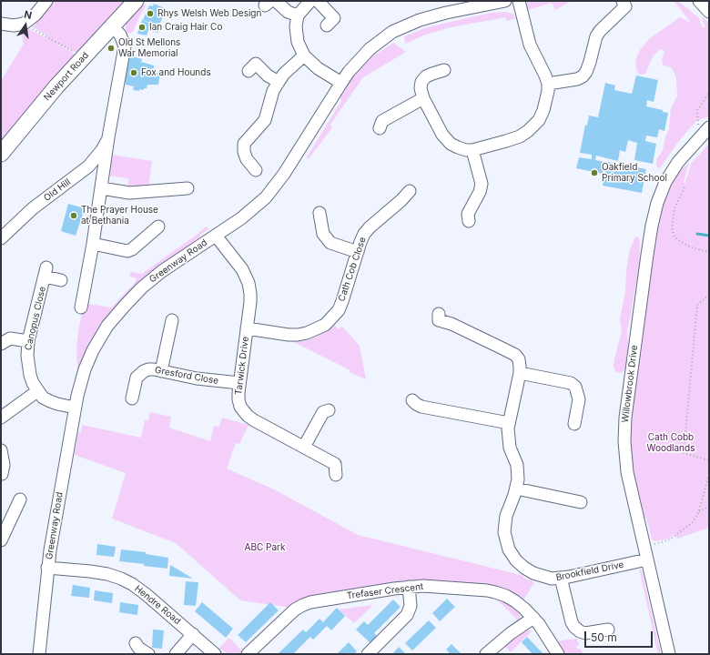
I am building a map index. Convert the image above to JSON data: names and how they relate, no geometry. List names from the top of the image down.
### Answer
{
  "streets": {
    "main road": ["Newport Road"],
    "street": [
      "Old Hill",
      "Greenway Road",
      "Cath Cob Close",
      "Canopus Close",
      "Tarwick Drive",
      "Gresford Close",
      "Willowbrook Drive",
      "Brookfield Drive",
      "Trefaser Crescent",
      "Hendre Road"
    ]
  },
  "crossings": [
    ["Greenway Road", "Tarwick Drive"],
    ["Greenway Road", "Hendre Road"],
    ["Cath Cob Close", "Tarwick Drive"],
    ["Tarwick Drive", "Gresford Close"],
    ["Willowbrook Drive", "Brookfield Drive"]
  ],
  "parks": ["Cath Cobb Woodlands", "ABC Park"],
  "places": [
    "Rhys Welsh Web Design",
    "Ian Craig Hair Co",
    "Old St Mellons War Memorial",
    "Fox and Hounds",
    "Oakfield Primary School",
    "The Prayer House at Bethania"
  ],
  "scale_bar": "50 m",
  "north": "top"
}
